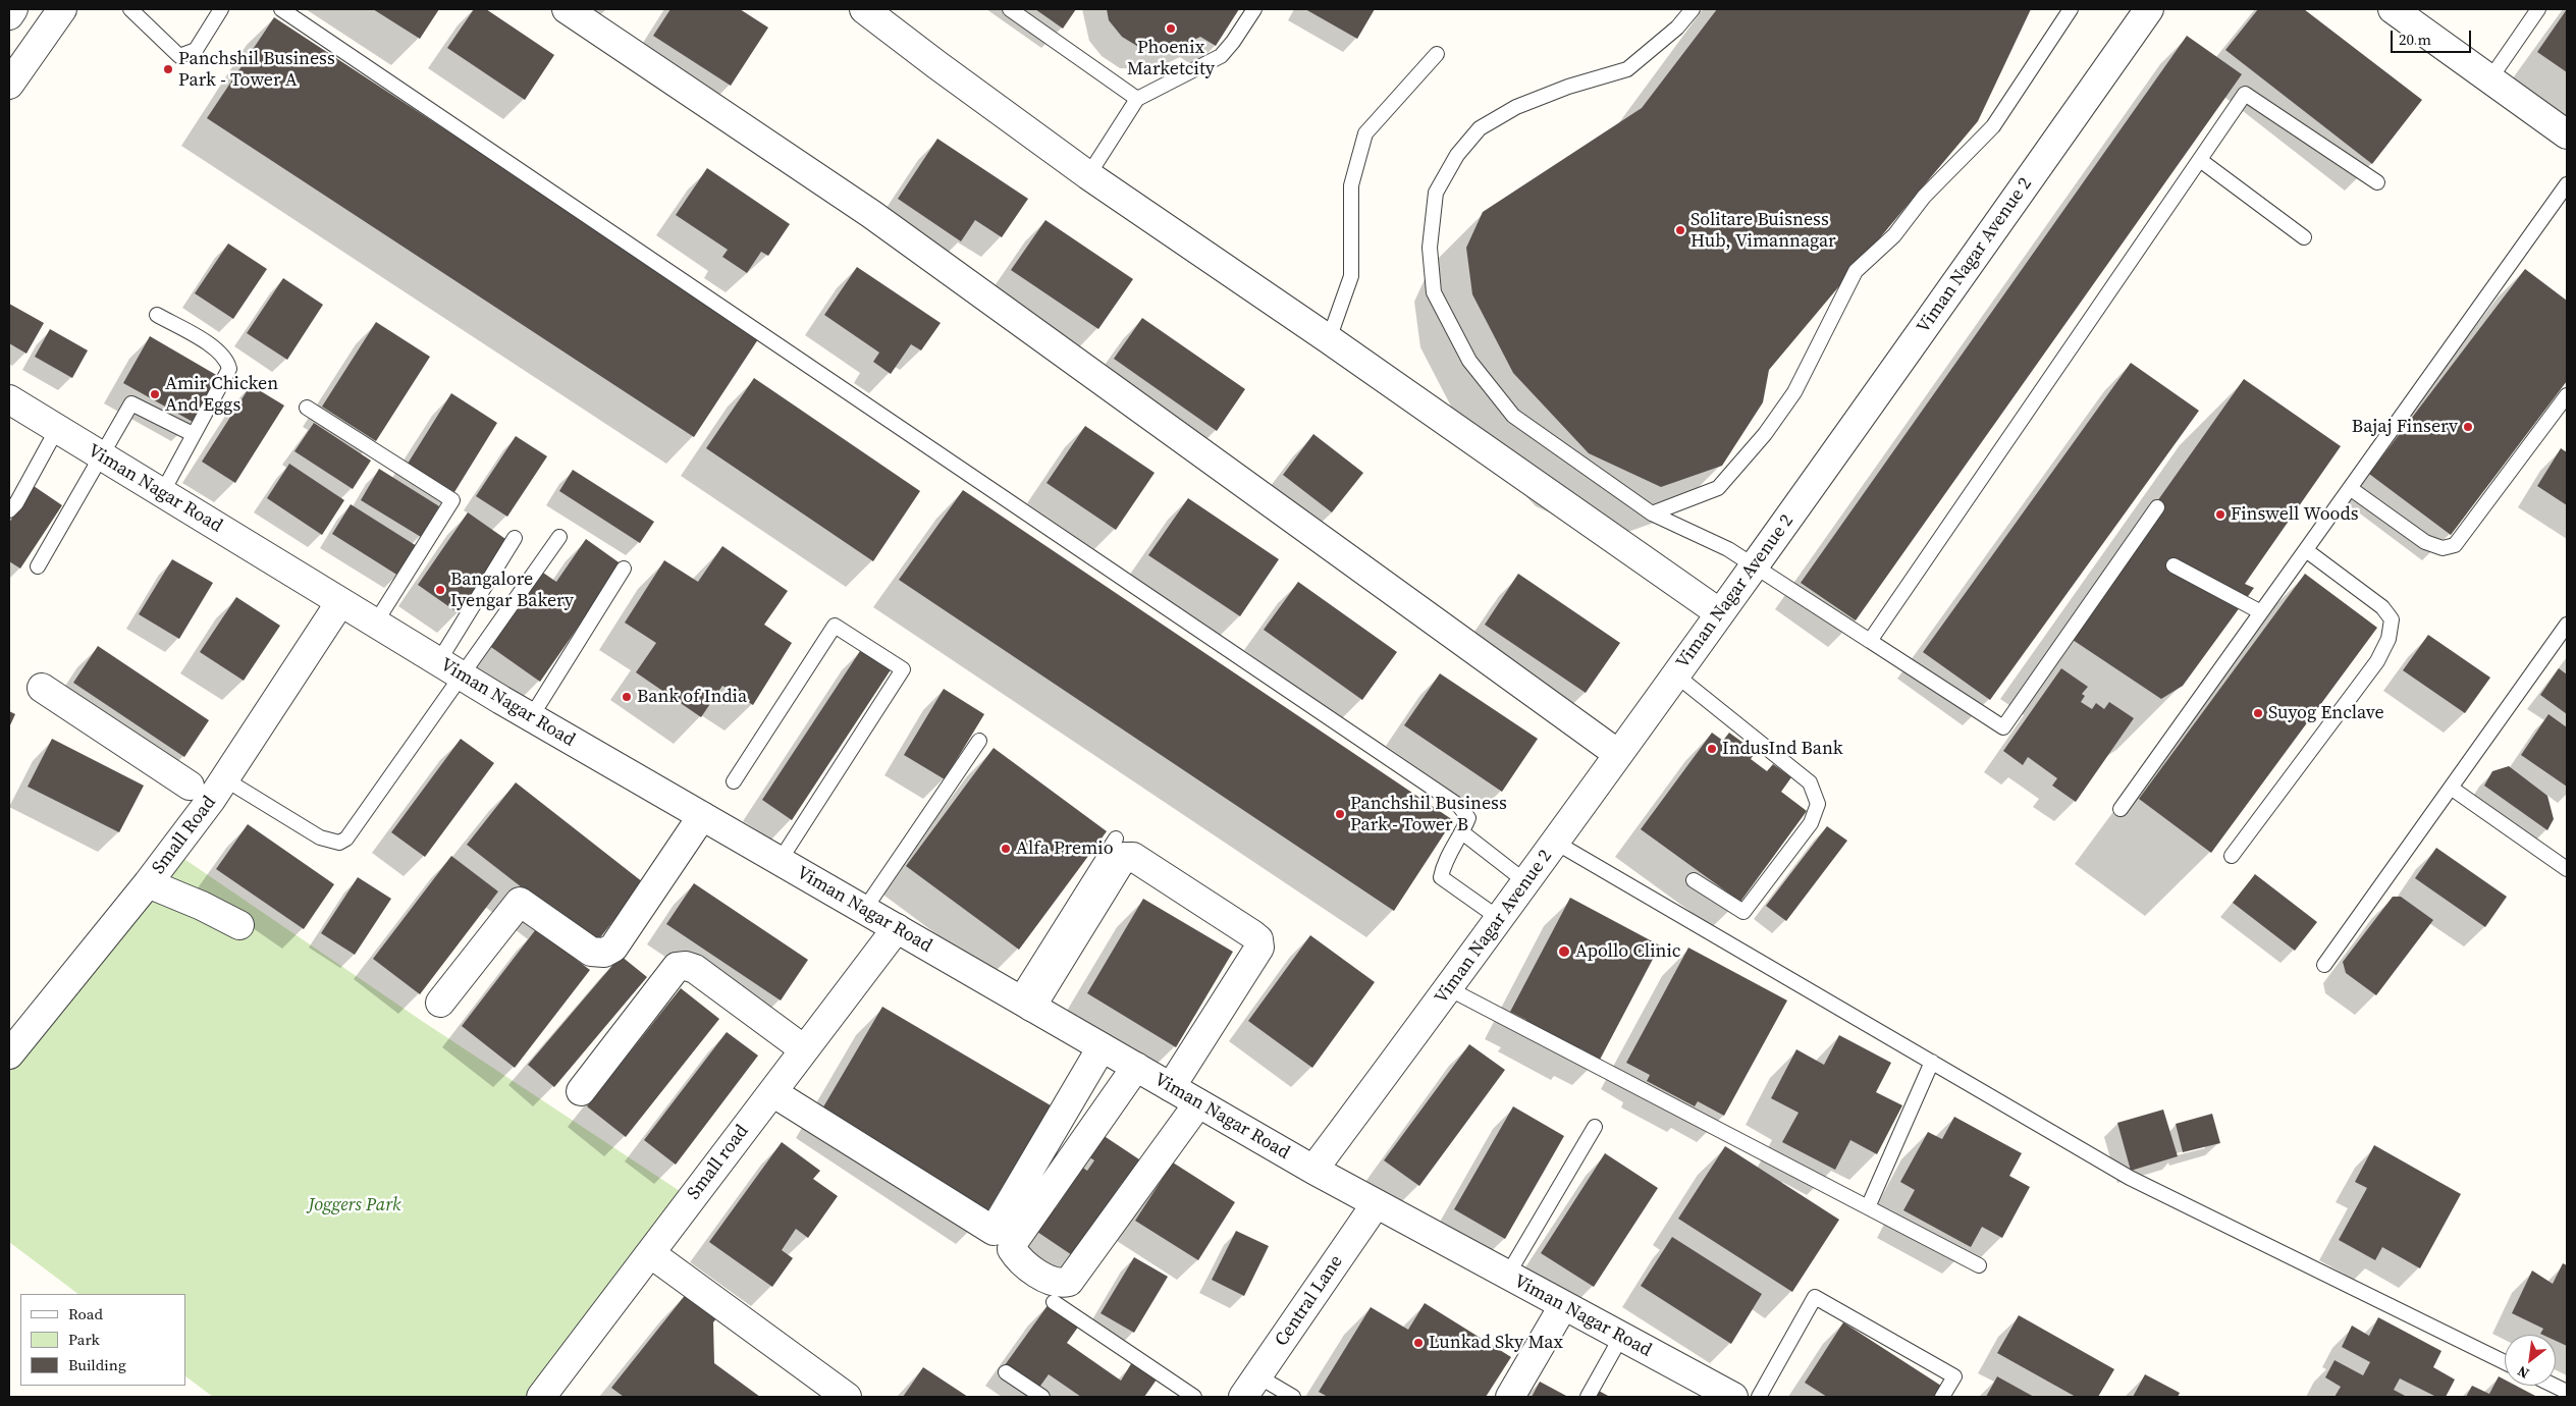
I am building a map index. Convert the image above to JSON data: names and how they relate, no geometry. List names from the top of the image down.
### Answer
{
  "streets": {
    "street": [
      "Viman Nagar Avenue 2",
      "Viman Nagar Road",
      "Small Road",
      "Small road",
      "Central Lane"
    ]
  },
  "crossings": [
    ["Viman Nagar Avenue 2", "Viman Nagar Road"],
    ["Viman Nagar Road", "Small Road"],
    ["Viman Nagar Road", "Small road"],
    ["Viman Nagar Road", "Central Lane"]
  ],
  "parks": ["Joggers Park"],
  "places": [
    "Phoenix Marketcity",
    "Panchshil Business Park - Tower A",
    "Solitare Buisness Hub, Vimannagar",
    "Amir Chicken And Eggs",
    "Bajaj Finserv",
    "Finswell Woods",
    "Bangalore Iyengar Bakery",
    "Bank of India",
    "Suyog Enclave",
    "IndusInd Bank",
    "Panchshil Business Park - Tower B",
    "Alfa Premio",
    "Apollo Clinic",
    "Lunkad Sky Max"
  ],
  "legend": ["Road", "Park", "Building"],
  "scale_bar": "20 m",
  "north": "bottom left"
}
